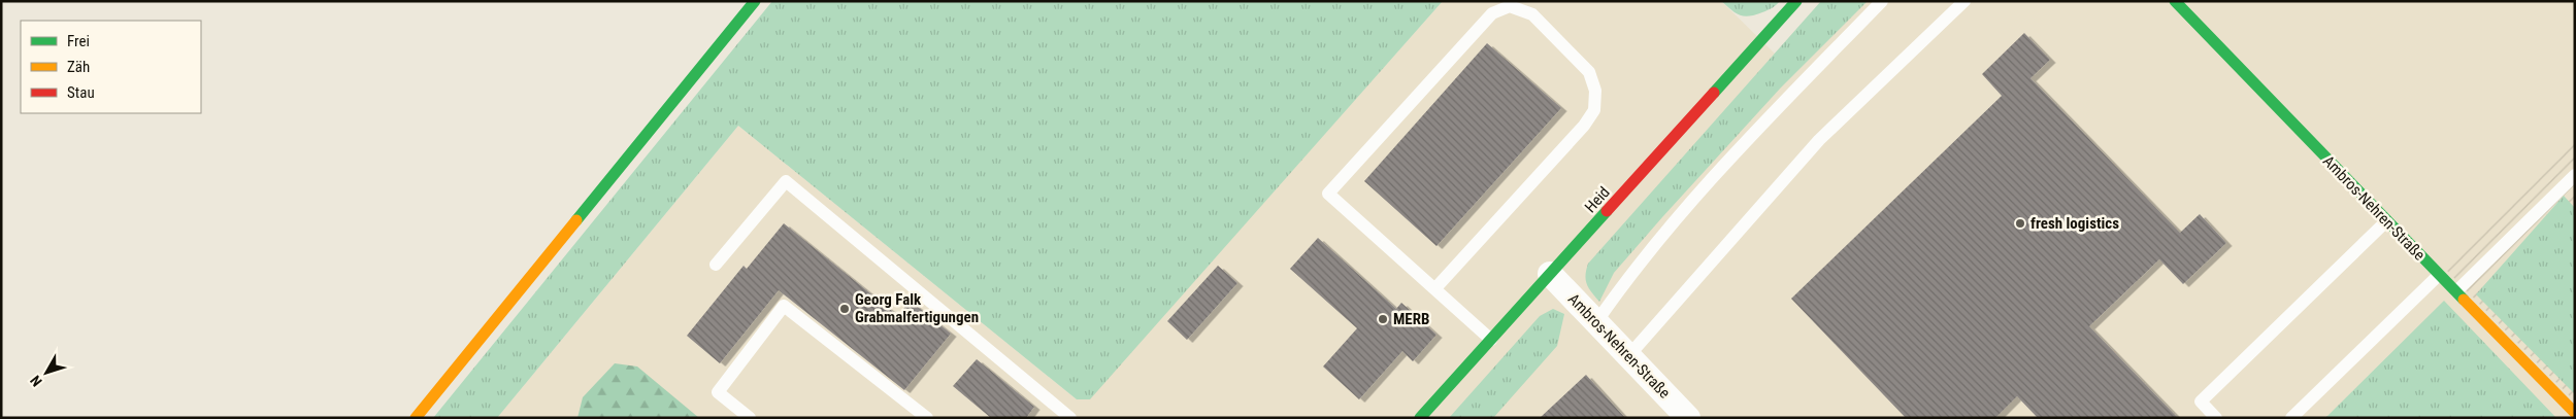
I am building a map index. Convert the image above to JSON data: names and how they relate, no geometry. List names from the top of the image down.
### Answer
{
  "streets": {
    "street": ["Heid", "Ambros-Nehren-Straße"]
  },
  "crossings": [
    ["Heid", "Ambros-Nehren-Straße"]
  ],
  "places": ["fresh logistics", "Georg Falk Grabmalfertigungen", "MERB"],
  "legend": ["Frei", "Zäh", "Stau"],
  "north": "bottom left"
}
